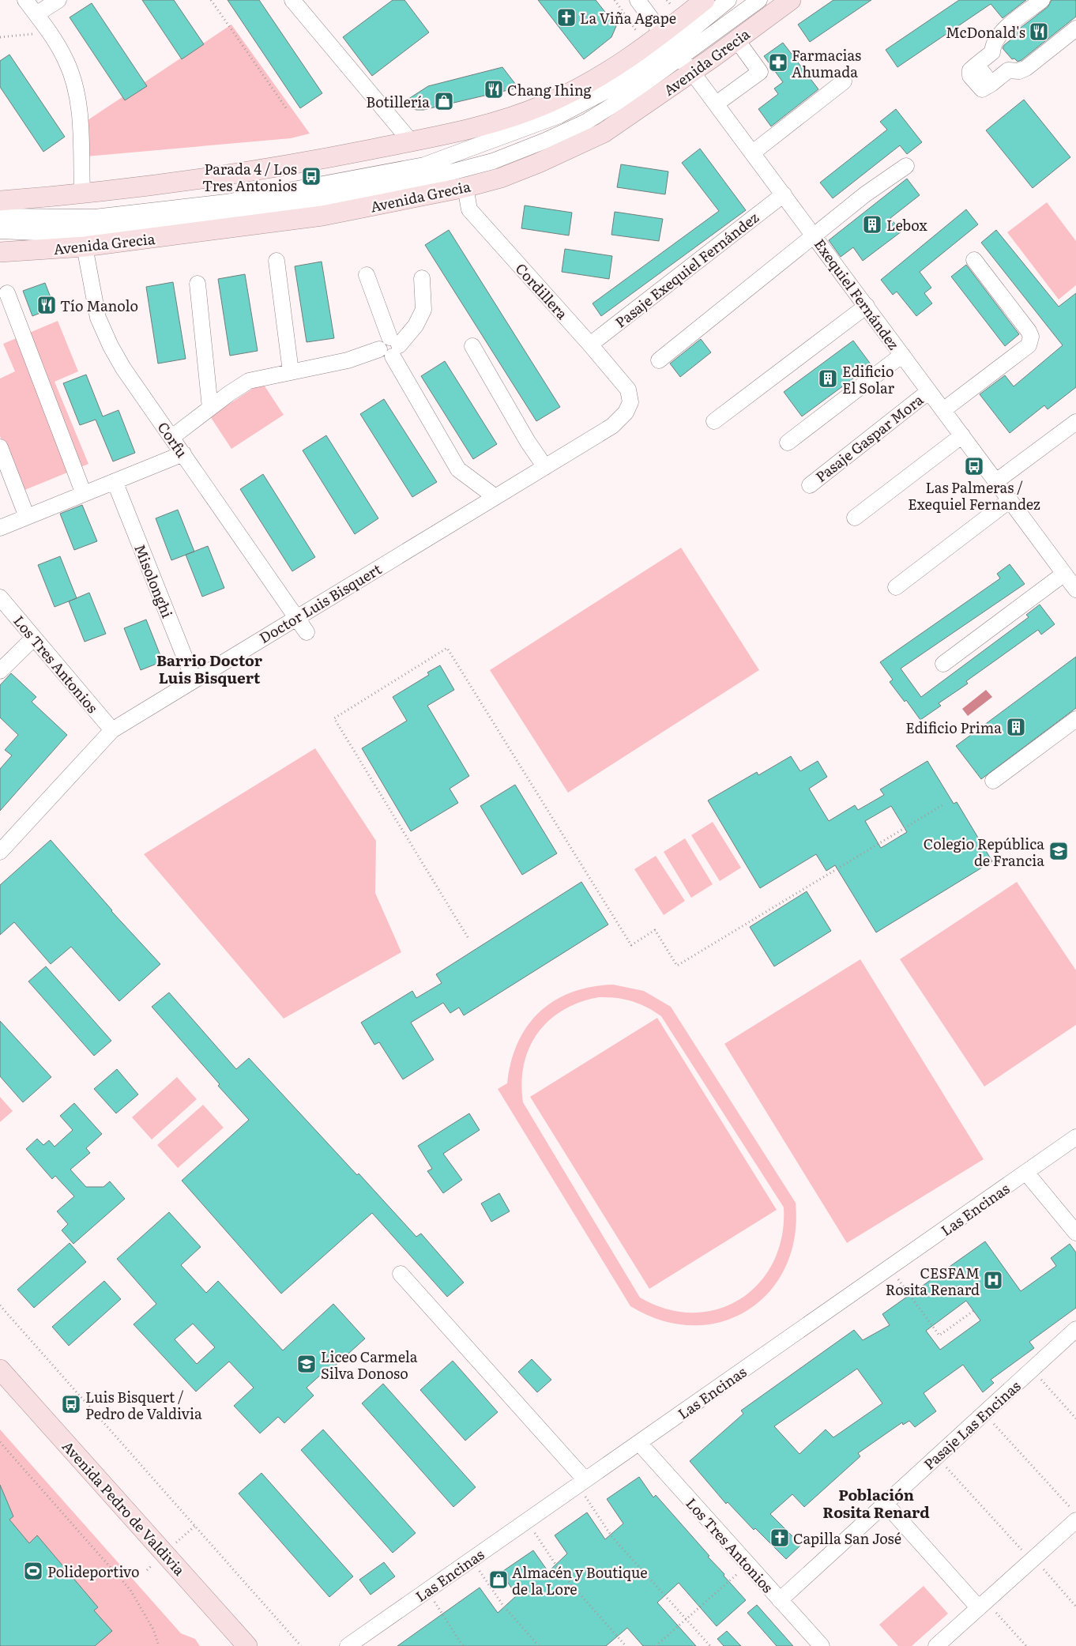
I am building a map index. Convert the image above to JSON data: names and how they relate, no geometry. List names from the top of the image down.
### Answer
{
  "streets": {
    "main road": ["Avenida Grecia", "Avenida Pedro de Valdivia"],
    "street": [
      "Pasaje Exequiel Fernández",
      "Cordillera",
      "Exequiel Fernández",
      "Pasaje Gaspar Mora",
      "Corfu",
      "Misolonghi",
      "Doctor Luis Bisquert",
      "Los Tres Antonios",
      "Las Encinas",
      "Pasaje Las Encinas"
    ]
  },
  "crossings": [
    ["Avenida Grecia", "Cordillera"],
    ["Avenida Grecia", "Exequiel Fernández"],
    ["Avenida Grecia", "Corfu"],
    ["Pasaje Exequiel Fernández", "Cordillera"],
    ["Pasaje Exequiel Fernández", "Exequiel Fernández"],
    ["Cordillera", "Doctor Luis Bisquert"],
    ["Exequiel Fernández", "Pasaje Gaspar Mora"],
    ["Corfu", "Doctor Luis Bisquert"],
    ["Misolonghi", "Doctor Luis Bisquert"],
    ["Doctor Luis Bisquert", "Los Tres Antonios"],
    ["Los Tres Antonios", "Las Encinas"],
    ["Los Tres Antonios", "Pasaje Las Encinas"]
  ],
  "districts": ["Barrio Doctor Luis Bisquert", "Población Rosita Renard"],
  "places": {
    "church": ["La Viña Agape", "Capilla San José"],
    "restaurant": ["McDonald's", "Chang Ihing", "Tío Manolo"],
    "pharmacy": ["Farmacias Ahumada"],
    "shop": ["Botillería", "Almacén y Boutique de la Lore"],
    "bus stop": ["Parada 4 / Los Tres Antonios", "Las Palmeras / Exequiel Fernandez", "Luis Bisquert / Pedro de Valdivia"],
    "building": ["Lebox", "Edificio El Solar", "Edificio Prima"],
    "school or university": ["Colegio República de Francia", "Liceo Carmela Silva Donoso"],
    "hospital": ["CESFAM Rosita Renard"],
    "sports": ["Polideportivo"]
  }
}
